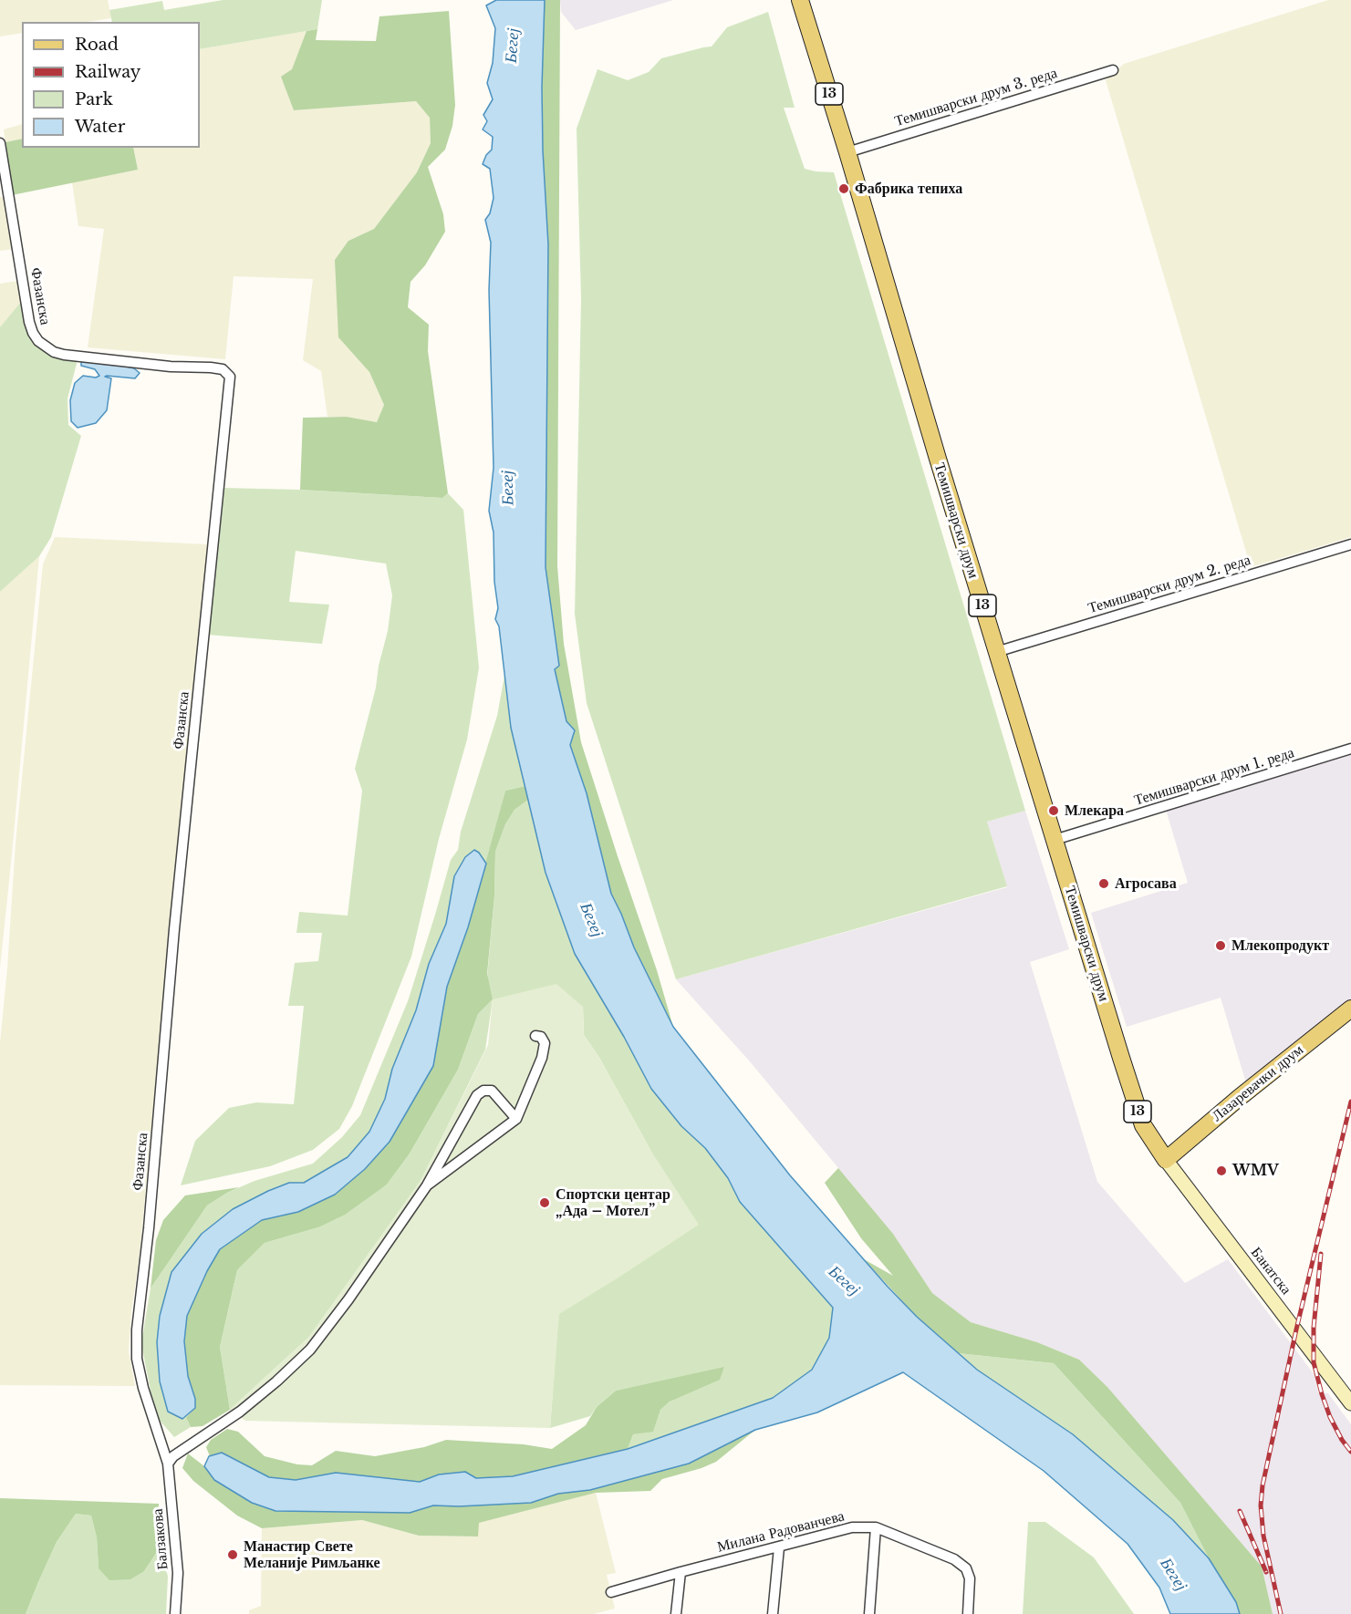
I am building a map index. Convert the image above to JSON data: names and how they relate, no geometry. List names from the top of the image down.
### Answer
{
  "streets": {
    "main road": [
      "13",
      "Темишварски друм",
      "Лазаревачки друм",
      "Банатска"
    ],
    "street": [
      "Темишварски друм 3. реда",
      "Фазанска",
      "Темишварски друм 2. реда",
      "Темишварски друм 1. реда",
      "Милана Радованчева",
      "Балзакова"
    ]
  },
  "crossings": [
    ["Темишварски друм 3. реда", "Темишварски друм"],
    ["Фазанска", "Балзакова"],
    ["Темишварски друм", "Темишварски друм 2. реда"],
    ["Темишварски друм", "Темишварски друм 1. реда"],
    ["Темишварски друм", "Лазаревачки друм"],
    ["Темишварски друм", "Банатска"],
    ["Лазаревачки друм", "Банатска"]
  ],
  "water": ["Бегеј"],
  "places": [
    "Фабрика тепиха",
    "Млекара",
    "Агросава",
    "Млекопродукт",
    "WMV",
    "Спортски центар „Ада – Мотел”",
    "Манастир Свете Меланије Римљанке"
  ],
  "legend": [
    "Road",
    "Railway",
    "Park",
    "Water"
  ]
}
